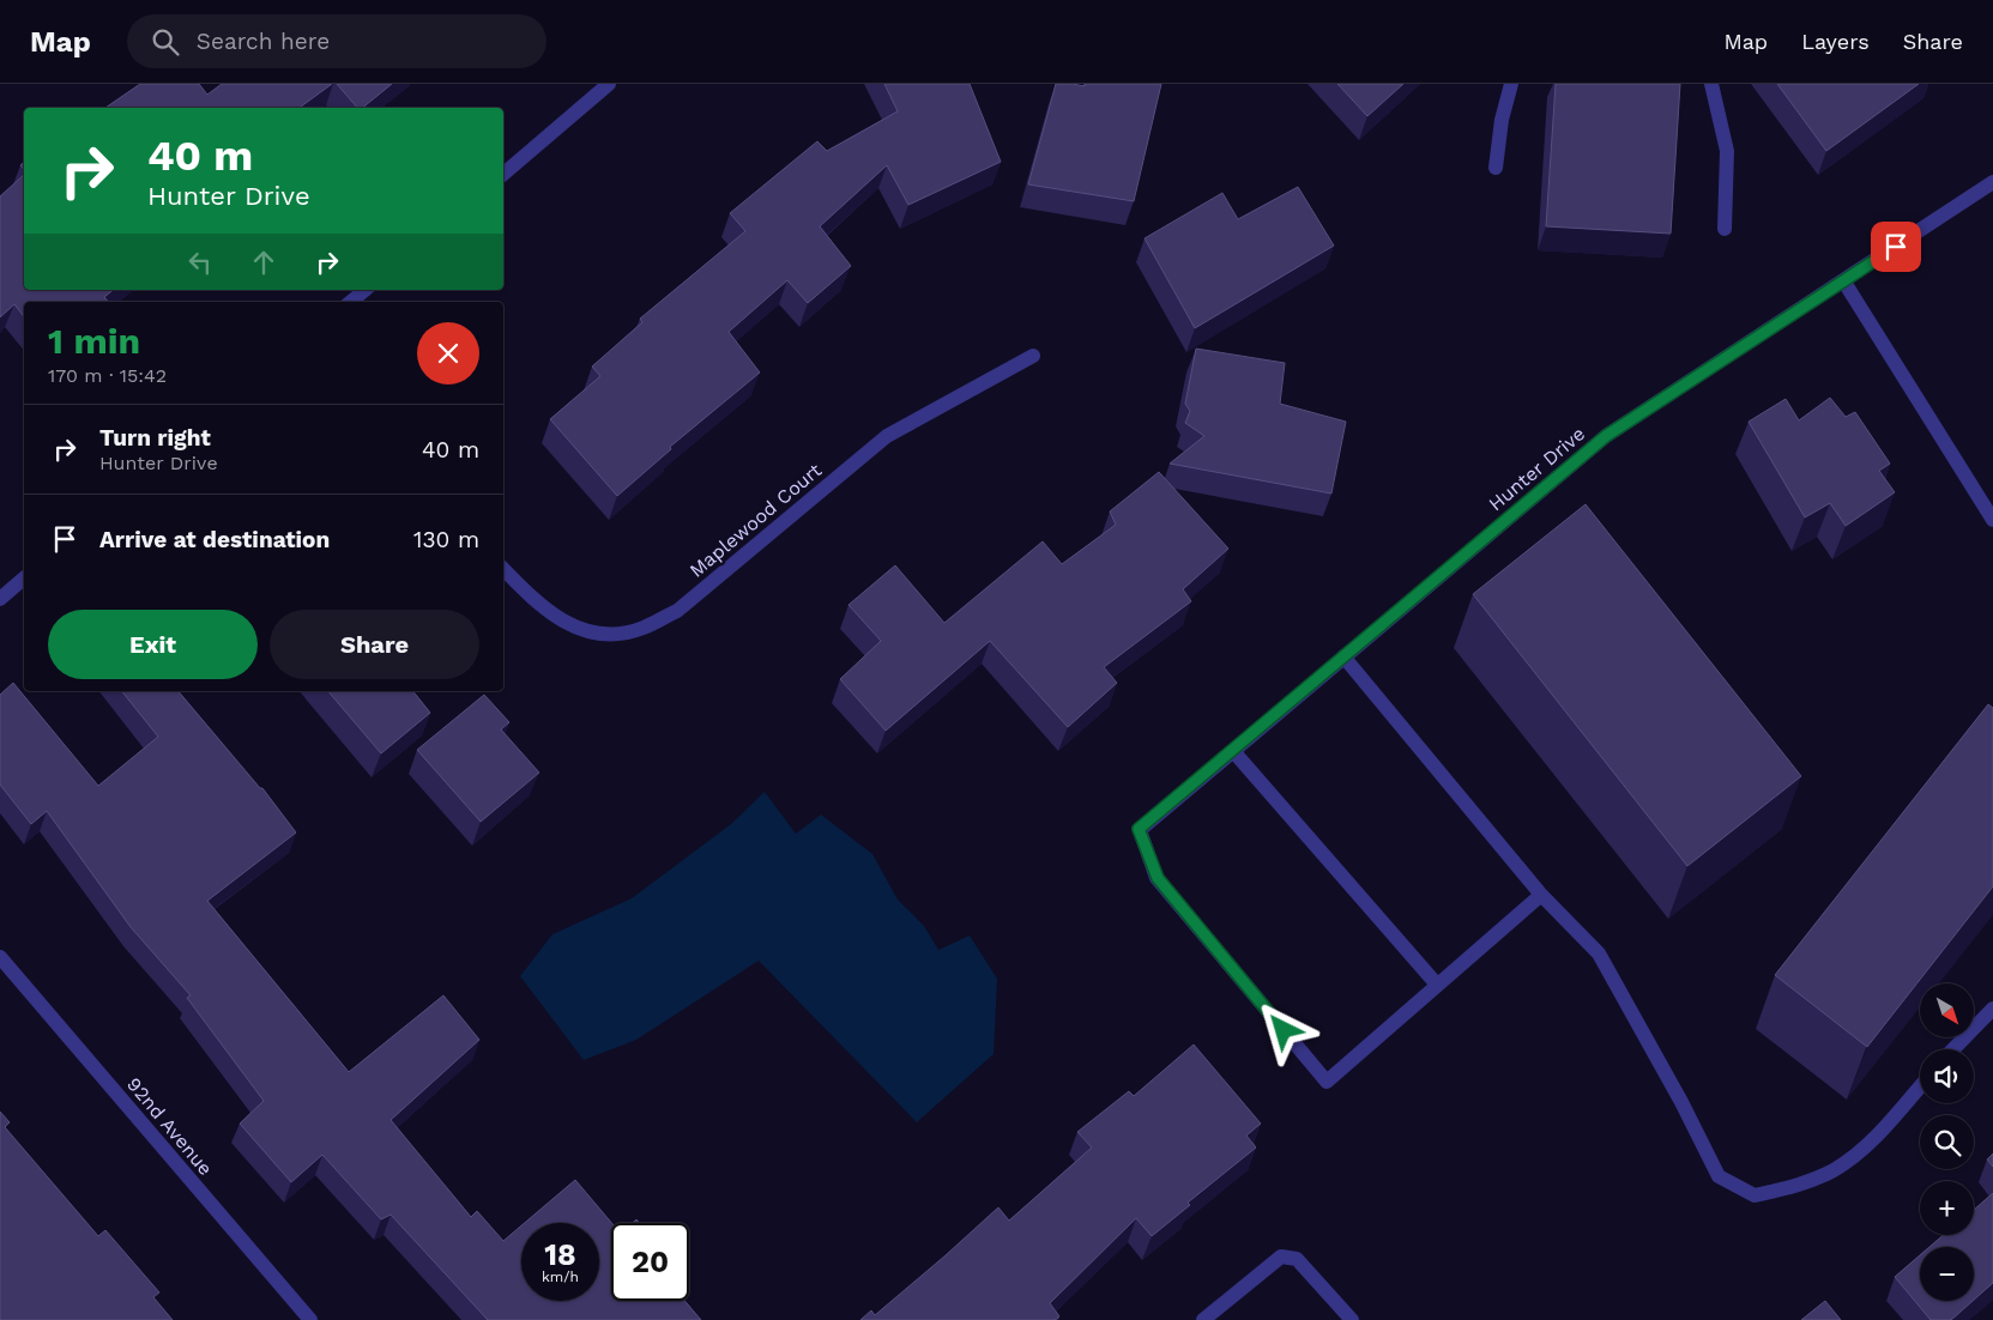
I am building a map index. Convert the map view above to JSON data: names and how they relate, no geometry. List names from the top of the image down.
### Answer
{
  "streets": {
    "street": ["Hunter Drive", "Maplewood Court", "92nd Avenue"]
  },
  "north": "bottom right",
  "page": {
    "header": "Map",
    "search": "Search here",
    "nav": ["Map", "Layers", "Share"],
    "turn": ["40 m", "Hunter Drive"],
    "heading": ["1 min", "170 m · 15:42"],
    "list": [
      {
        "name": "Turn right",
        "note": "Hunter Drive",
        "value": "40 m"
      },
      {
        "name": "Arrive at destination",
        "value": "130 m"
      }
    ],
    "buttons": ["Exit", "Share"],
    "map_buttons": ["+", "−"],
    "speed": "18 km/h",
    "limit": "20"
  }
}
